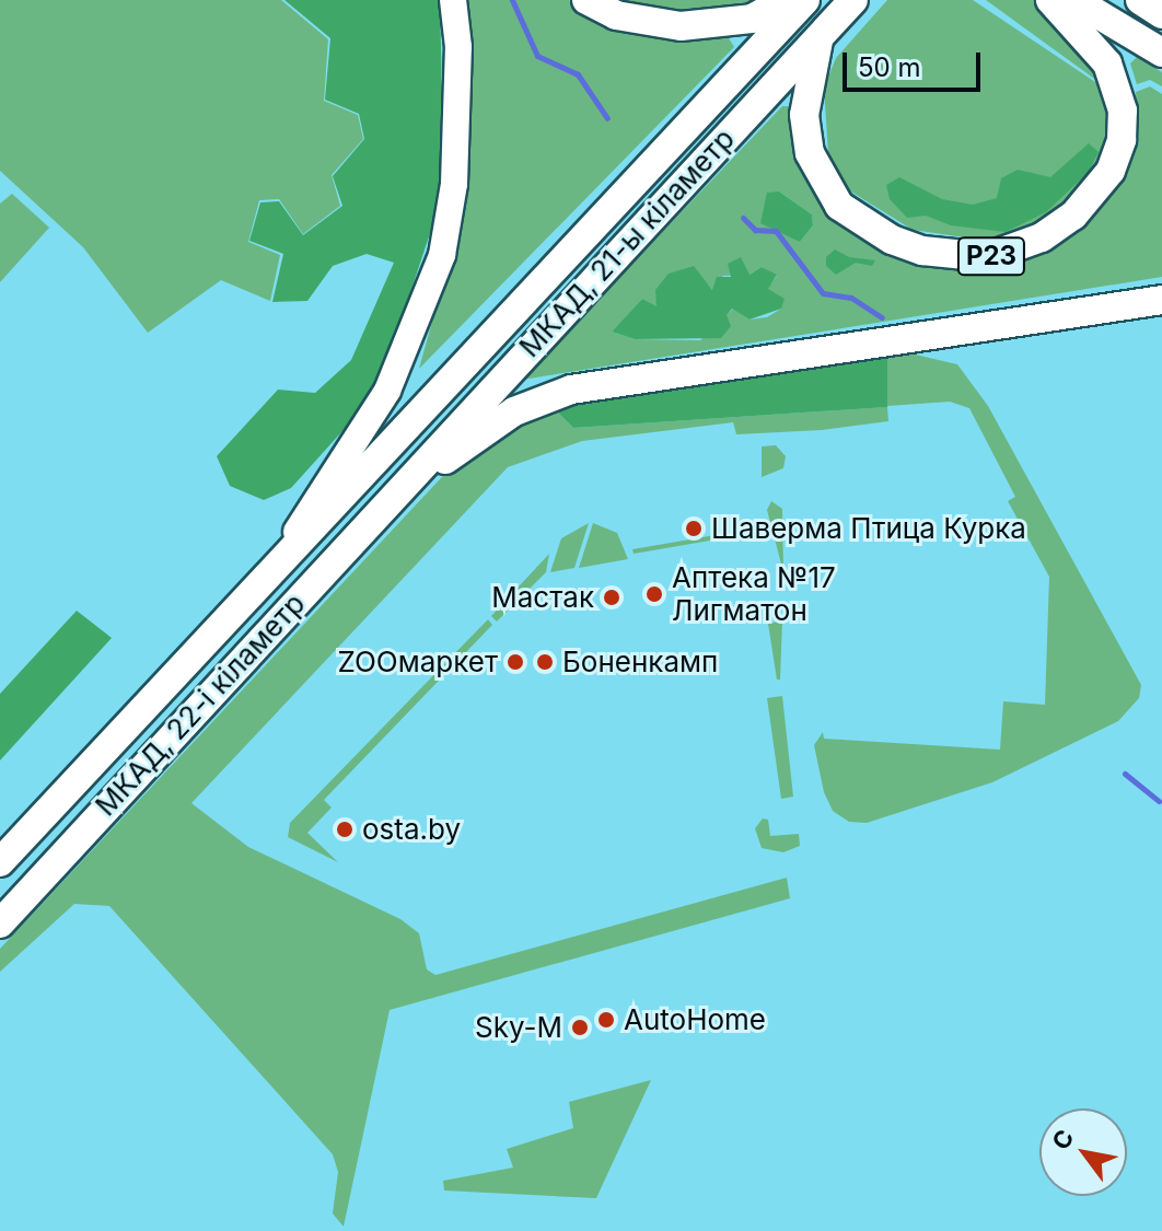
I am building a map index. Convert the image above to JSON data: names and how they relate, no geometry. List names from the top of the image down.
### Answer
{
  "streets": {
    "highway": ["МКАД, 21-ы кіламетр", "Р23", "МКАД, 22-і кіламетр"]
  },
  "crossings": [
    ["МКАД, 21-ы кіламетр", "Р23"],
    ["МКАД, 21-ы кіламетр", "МКАД, 22-і кіламетр"],
    ["Р23", "МКАД, 22-і кіламетр"]
  ],
  "places": [
    "Шаверма Птица Курка",
    "Аптека №17 Лигматон",
    "Мастак",
    "ZOOмаркет",
    "Боненкамп",
    "osta.by",
    "AutoHome",
    "Sky-M"
  ],
  "scale_bar": "50 m",
  "north": "top left"
}
